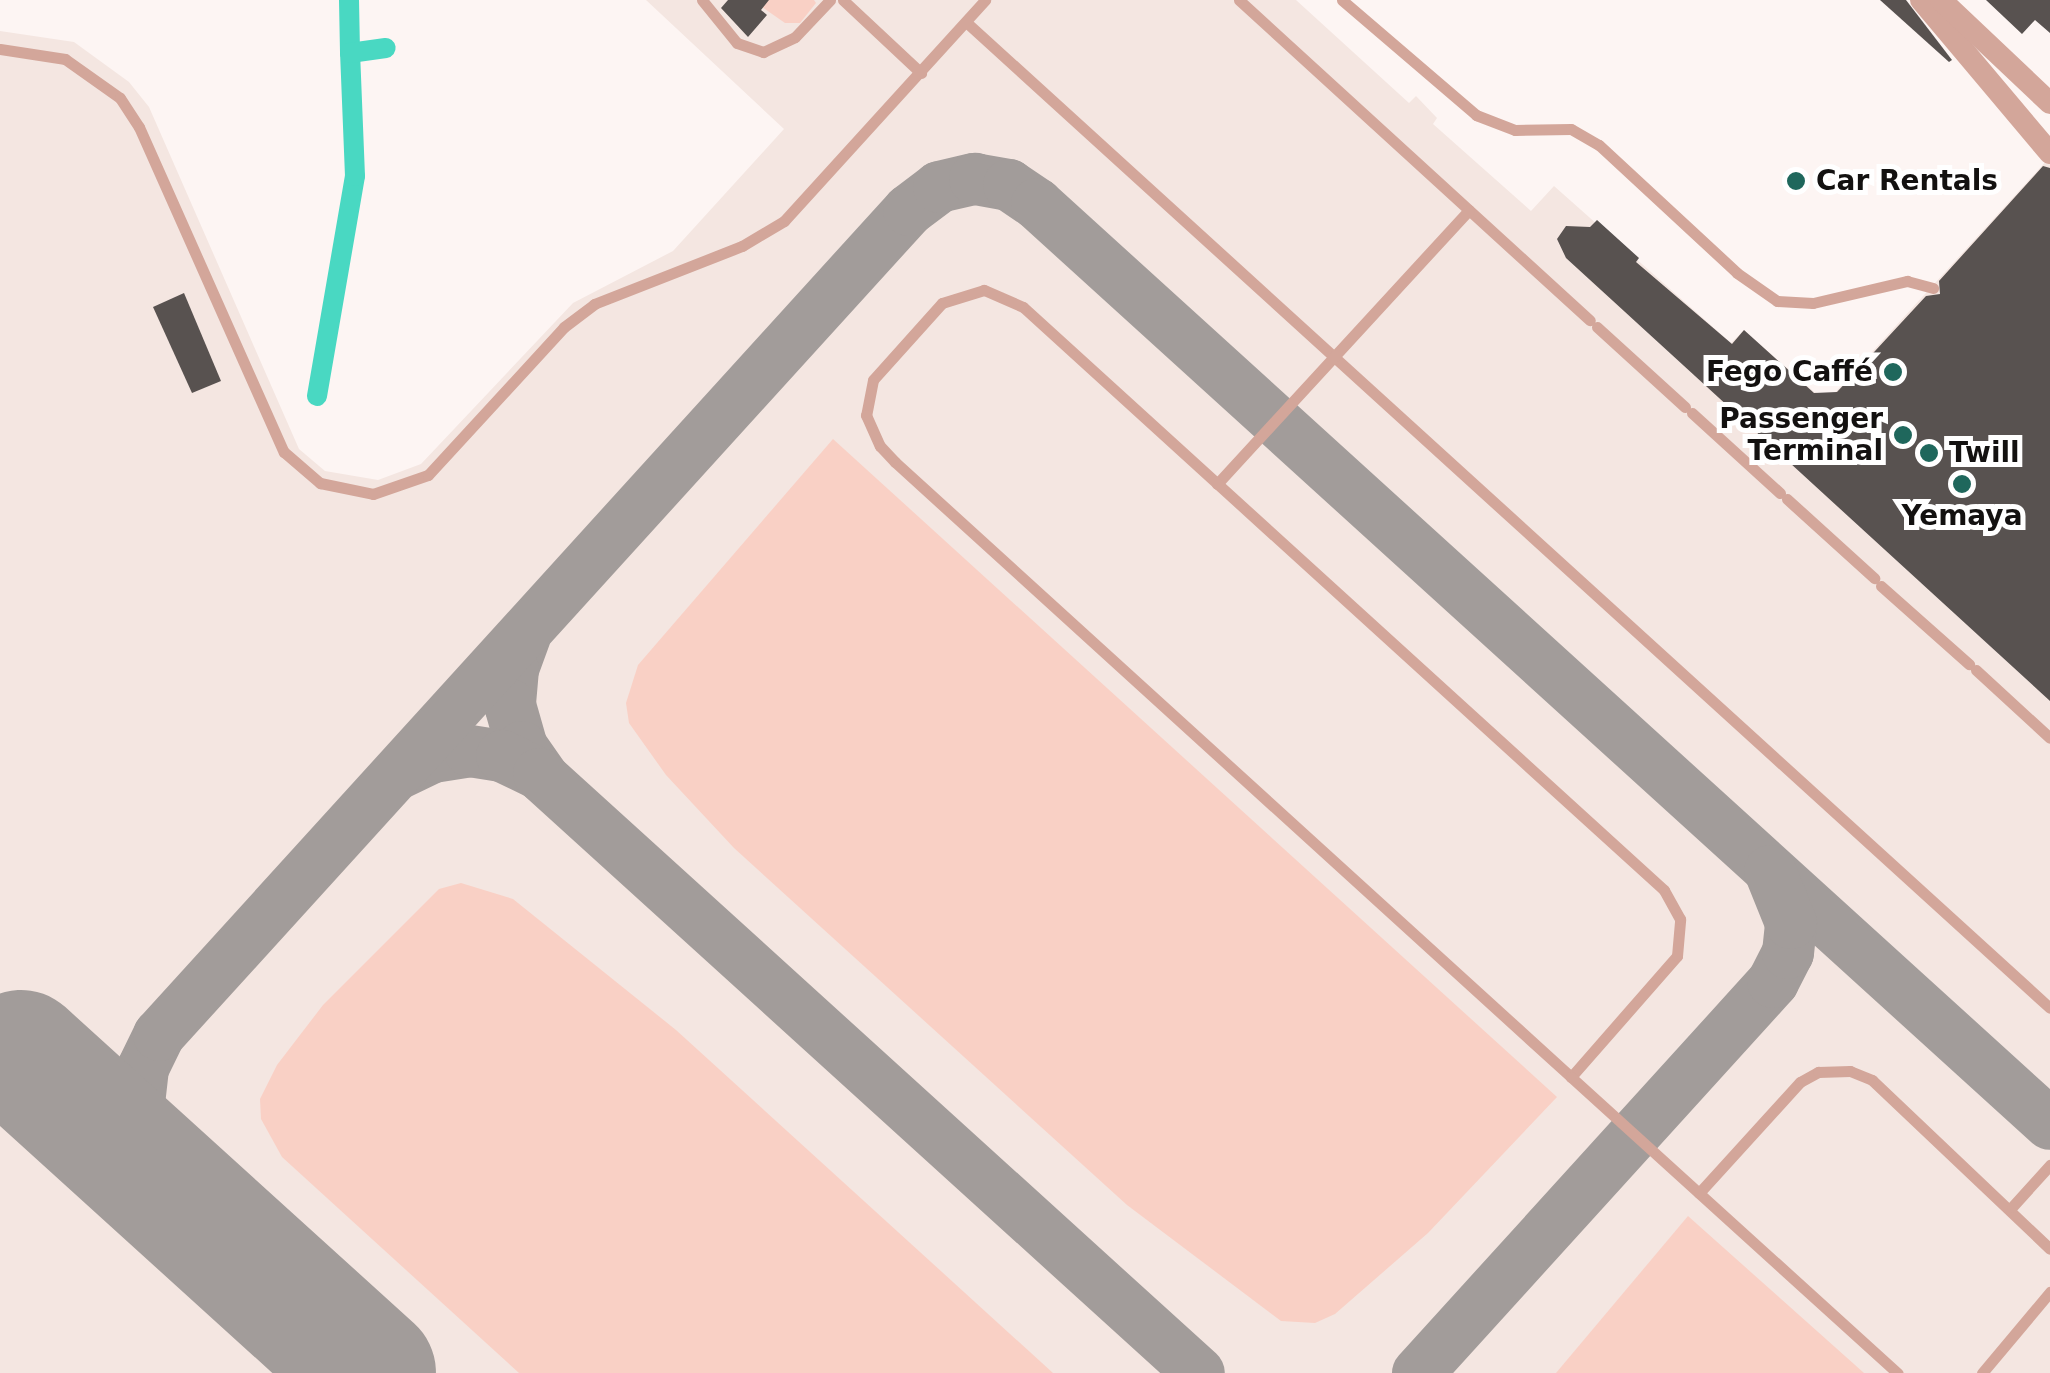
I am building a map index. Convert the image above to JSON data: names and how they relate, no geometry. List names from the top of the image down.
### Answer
{
  "places": [
    "Car Rentals",
    "Fego Caffé",
    "Passenger Terminal",
    "Twill",
    "Yemaya"
  ]
}
